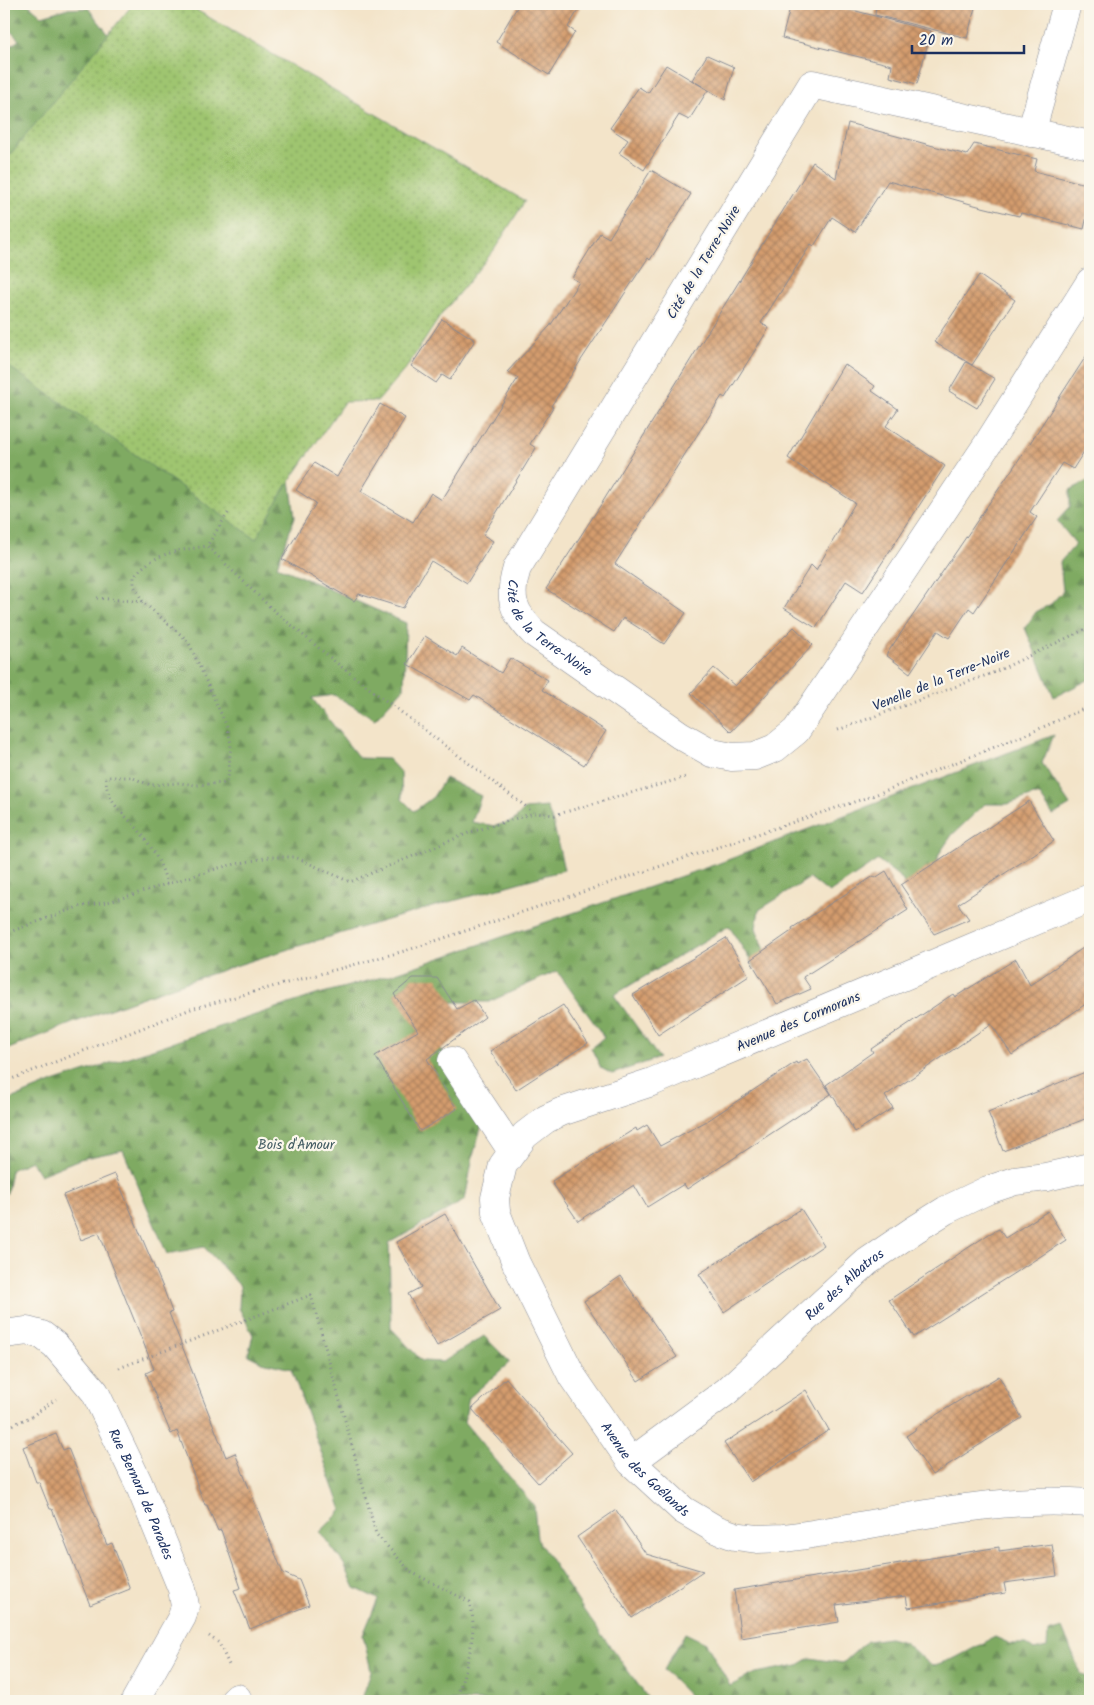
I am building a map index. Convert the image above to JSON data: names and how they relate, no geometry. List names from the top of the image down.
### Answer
{
  "streets": {
    "street": [
      "Cité de la Terre-Noire",
      "Avenue des Cormorans",
      "Rue des Albatros",
      "Avenue des Goélands",
      "Rue Bernard de Parades"
    ],
    "path": ["Venelle de la Terre-Noire"]
  },
  "crossings": [
    ["Cité de la Terre-Noire", "Venelle de la Terre-Noire"],
    ["Avenue des Cormorans", "Avenue des Goélands"],
    ["Rue des Albatros", "Avenue des Goélands"]
  ],
  "parks": ["Bois d'Amour"],
  "scale_bar": "20 m"
}
